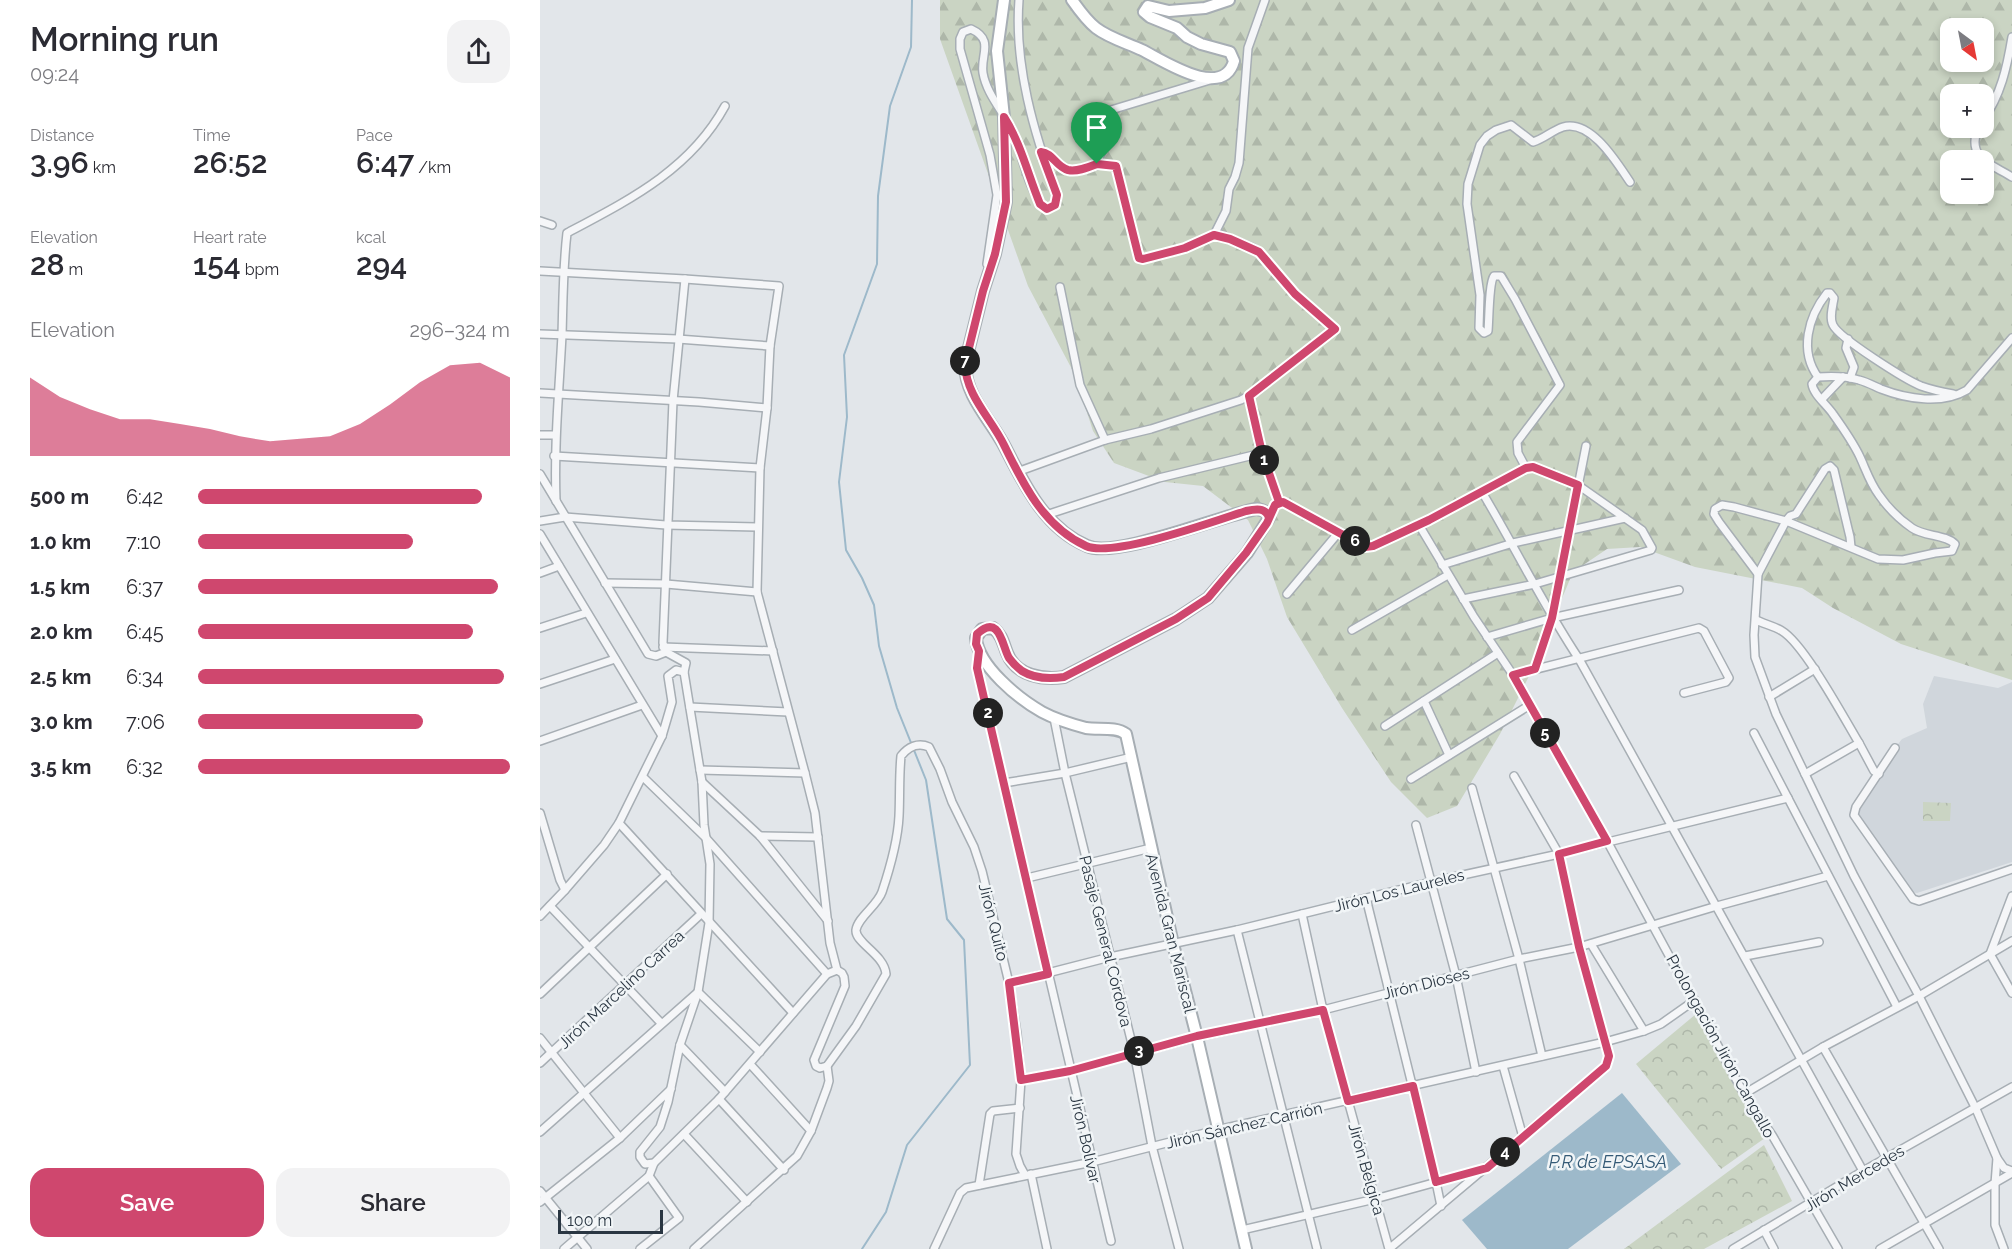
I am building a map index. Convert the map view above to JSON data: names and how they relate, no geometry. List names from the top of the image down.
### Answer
{
  "streets": {
    "street": [
      "Jirón Los Laureles",
      "Jirón Quito",
      "Avenida Gran Mariscal",
      "Pasaje General Córdova",
      "Jirón Dioses",
      "Jirón Marcelino Carrea",
      "Prolongación Jirón Cangallo",
      "Jirón Sánchez Carrión",
      "Jirón Bolívar",
      "Jirón Bélgica",
      "Jirón Mercedes"
    ]
  },
  "crossings": [
    ["Jirón Los Laureles", "Jirón Quito"],
    ["Jirón Los Laureles", "Avenida Gran Mariscal"],
    ["Jirón Los Laureles", "Pasaje General Córdova"],
    ["Jirón Los Laureles", "Prolongación Jirón Cangallo"],
    ["Jirón Los Laureles", "Jirón Bolívar"],
    ["Jirón Los Laureles", "Jirón Bélgica"],
    ["Jirón Quito", "Jirón Dioses"],
    ["Jirón Quito", "Jirón Sánchez Carrión"],
    ["Avenida Gran Mariscal", "Pasaje General Córdova"],
    ["Avenida Gran Mariscal", "Jirón Dioses"],
    ["Avenida Gran Mariscal", "Jirón Sánchez Carrión"],
    ["Pasaje General Córdova", "Jirón Dioses"],
    ["Pasaje General Córdova", "Jirón Sánchez Carrión"],
    ["Jirón Dioses", "Prolongación Jirón Cangallo"],
    ["Jirón Dioses", "Jirón Bolívar"],
    ["Jirón Dioses", "Jirón Bélgica"],
    ["Prolongación Jirón Cangallo", "Jirón Sánchez Carrión"],
    ["Prolongación Jirón Cangallo", "Jirón Mercedes"],
    ["Jirón Sánchez Carrión", "Jirón Bolívar"],
    ["Jirón Sánchez Carrión", "Jirón Bélgica"]
  ],
  "water": ["P.R de EPSASA"],
  "scale_bar": "100 m",
  "north": "bottom right",
  "page": {
    "heading": ["Morning run", "09:24"],
    "map_buttons": ["+", "−"],
    "stats": [
      ["Distance", "3.96 km"],
      ["Time", "26:52"],
      ["Pace", "6:47 /km"],
      ["Elevation", "28 m"],
      ["Heart rate", "154 bpm"],
      ["kcal", "294"]
    ],
    "chart": ["Elevation", "296–324 m"],
    "pins": [
      "7",
      "1",
      "6",
      "2",
      "5",
      "3",
      "4"
    ],
    "list": [
      {
        "name": "500 m",
        "note": "6:42"
      },
      {
        "name": "1.0 km",
        "note": "7:10"
      },
      {
        "name": "1.5 km",
        "note": "6:37"
      },
      {
        "name": "2.0 km",
        "note": "6:45"
      },
      {
        "name": "2.5 km",
        "note": "6:34"
      },
      {
        "name": "3.0 km",
        "note": "7:06"
      },
      {
        "name": "3.5 km",
        "note": "6:32"
      }
    ],
    "buttons": ["Save", "Share"],
    "scale": "100 m"
  }
}
